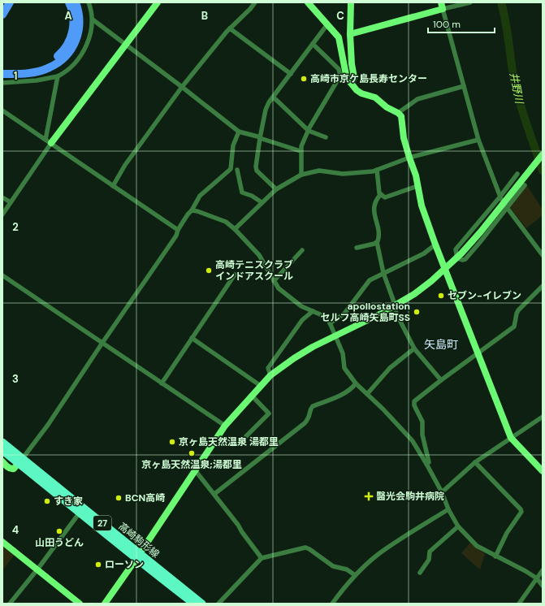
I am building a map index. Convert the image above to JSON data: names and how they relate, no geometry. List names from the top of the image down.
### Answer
{
  "streets": {
    "main road": ["27", "高崎駒形線"]
  },
  "districts": ["矢島町"],
  "water": ["井野川"],
  "places": {
    "other": [
      "高崎市京ケ島長寿センター",
      "高崎テニスクラブ インドアスクール",
      "セブン-イレブン",
      "apollostation セルフ高崎矢島町SS",
      "京ヶ島天然温泉 湯都里",
      "京ヶ島天然温泉;湯都里",
      "BCN高崎",
      "すき家",
      "山田うどん",
      "ローソン"
    ],
    "health": ["醫光会駒井病院"]
  },
  "scale_bar": "100 m",
  "grid": {
    "columns": ["A", "B", "C"],
    "rows": [
      "1",
      "2",
      "3",
      "4"
    ]
  }
}
